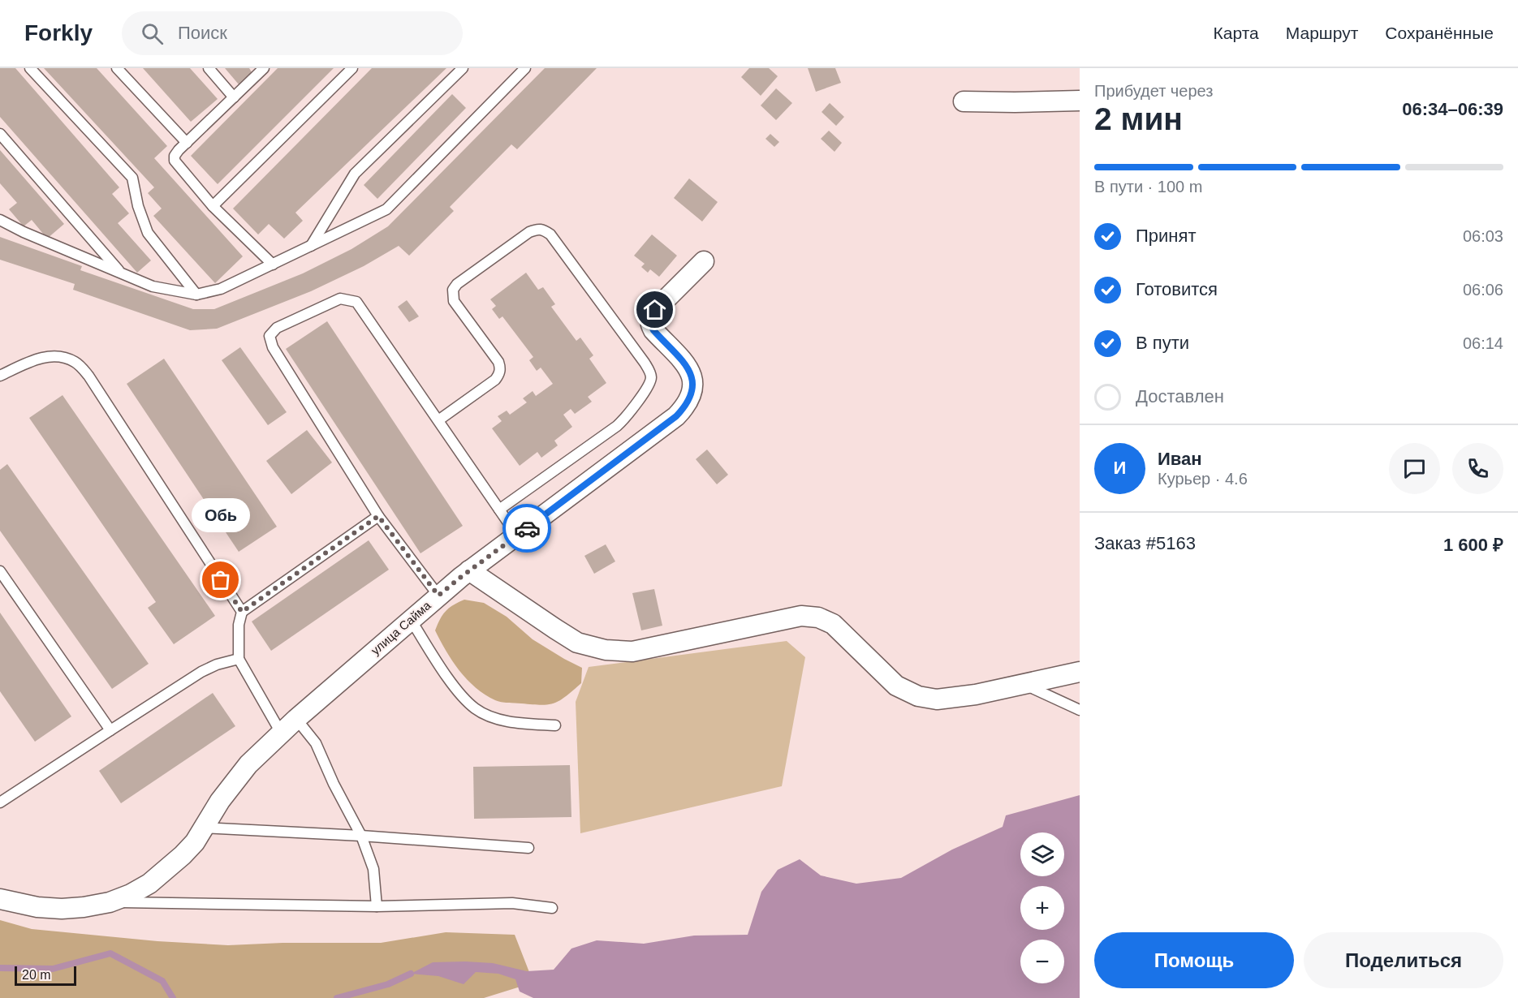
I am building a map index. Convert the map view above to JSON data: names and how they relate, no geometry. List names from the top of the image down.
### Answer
{
  "streets": {
    "street": ["улица Сайма"]
  },
  "places": ["Обь"],
  "scale_bar": "20 m",
  "page": {
    "header": "Forkly",
    "search": "Поиск",
    "nav": ["Карта", "Маршрут", "Сохранённые"],
    "heading": ["2 мин", "Прибудет через", "06:34–06:39"],
    "panel": [
      "Иван",
      "Курьер · 4.6",
      "Заказ #5163",
      "1 600 ₽"
    ],
    "bar": "В пути · 100 m",
    "list": [
      ["Принят", "06:03"],
      ["Готовится", "06:06"],
      ["В пути", "06:14"],
      "Доставлен"
    ],
    "round": "И",
    "bubble": "Обь",
    "map_buttons": ["+", "−"],
    "buttons": ["Помощь", "Поделиться"],
    "scale": "20 m"
  }
}
